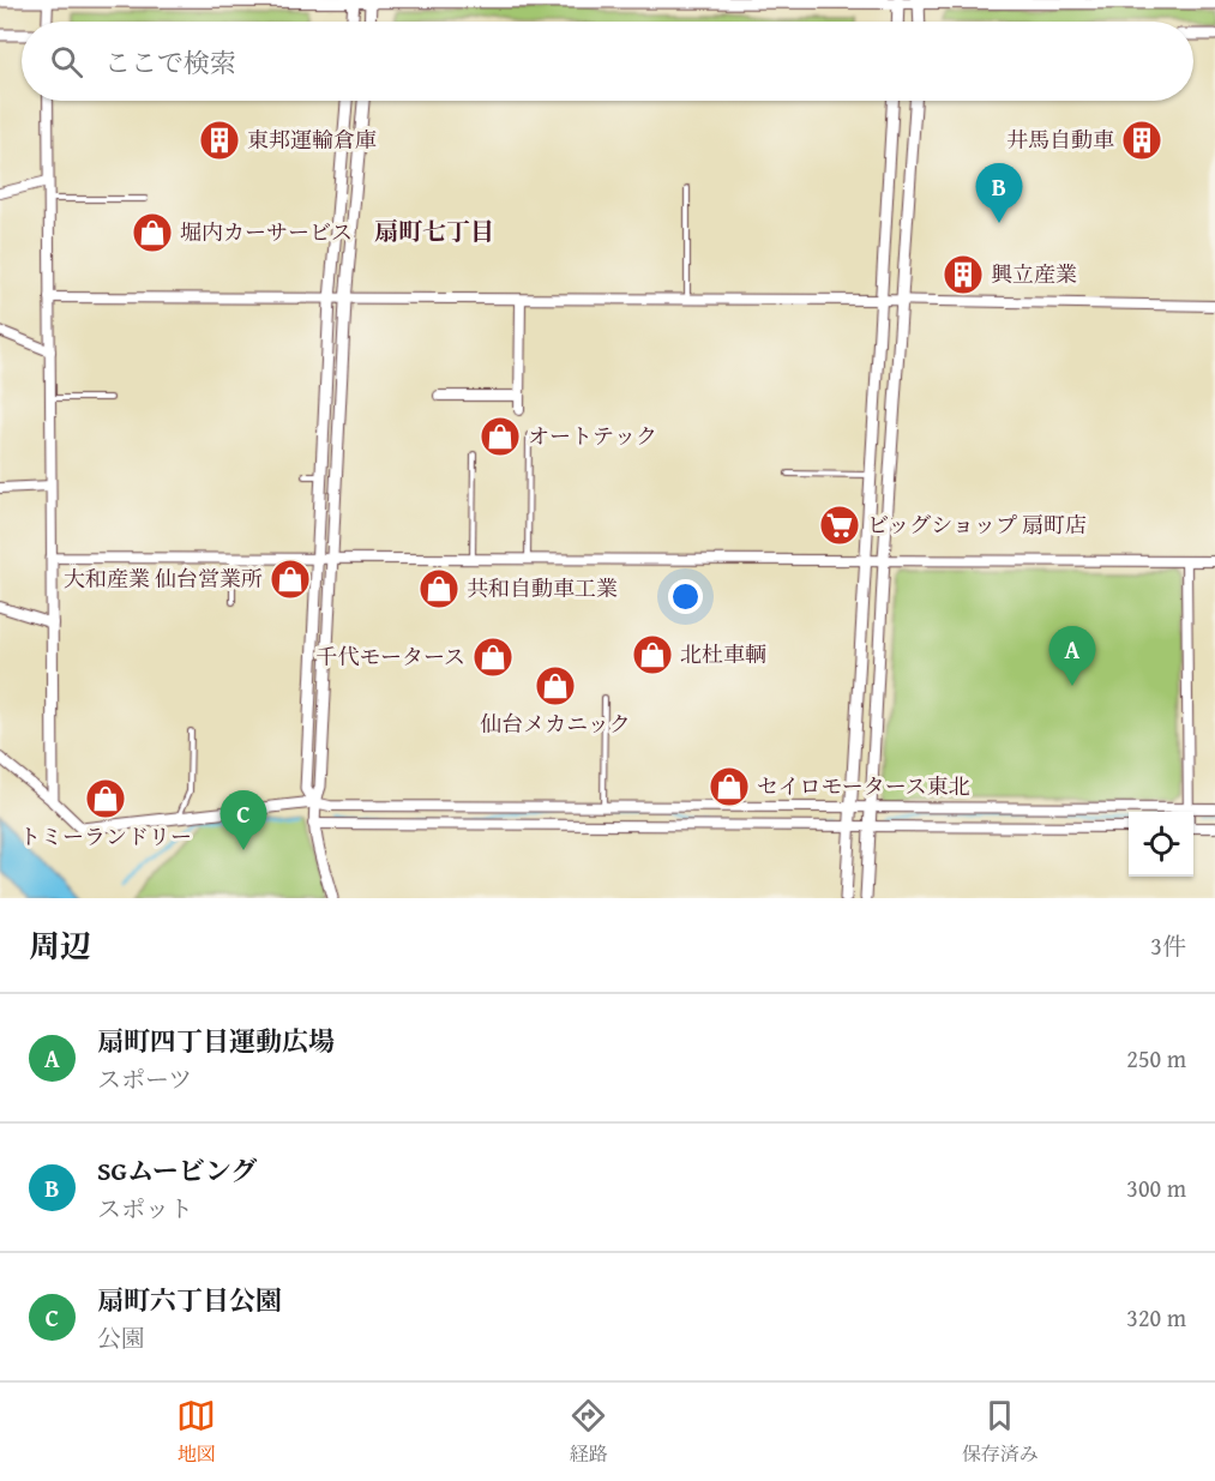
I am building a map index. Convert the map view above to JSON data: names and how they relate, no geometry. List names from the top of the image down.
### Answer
{
  "districts": ["扇町七丁目"],
  "places": {
    "building": ["東邦運輸倉庫", "井馬自動車", "興立産業"],
    "shop": [
      "堀内カーサービス",
      "オートテック",
      "大和産業 仙台営業所",
      "共和自動車工業",
      "北杜車輌",
      "千代モータース",
      "仙台メカニック",
      "セイロモータース東北",
      "トミーランドリー"
    ],
    "supermarket": ["ビッグショップ 扇町店"]
  },
  "page": {
    "search": "ここで検索",
    "pins": ["B", "A", "C"],
    "heading": ["周辺", "3件"],
    "list": [
      {
        "mark": "A",
        "name": "扇町四丁目運動広場",
        "note": "スポーツ",
        "value": "250 m"
      },
      {
        "mark": "B",
        "name": "SGムービング",
        "note": "スポット",
        "value": "300 m"
      },
      {
        "mark": "C",
        "name": "扇町六丁目公園",
        "note": "公園",
        "value": "320 m"
      }
    ],
    "nav": ["地図", "経路", "保存済み"]
  }
}
